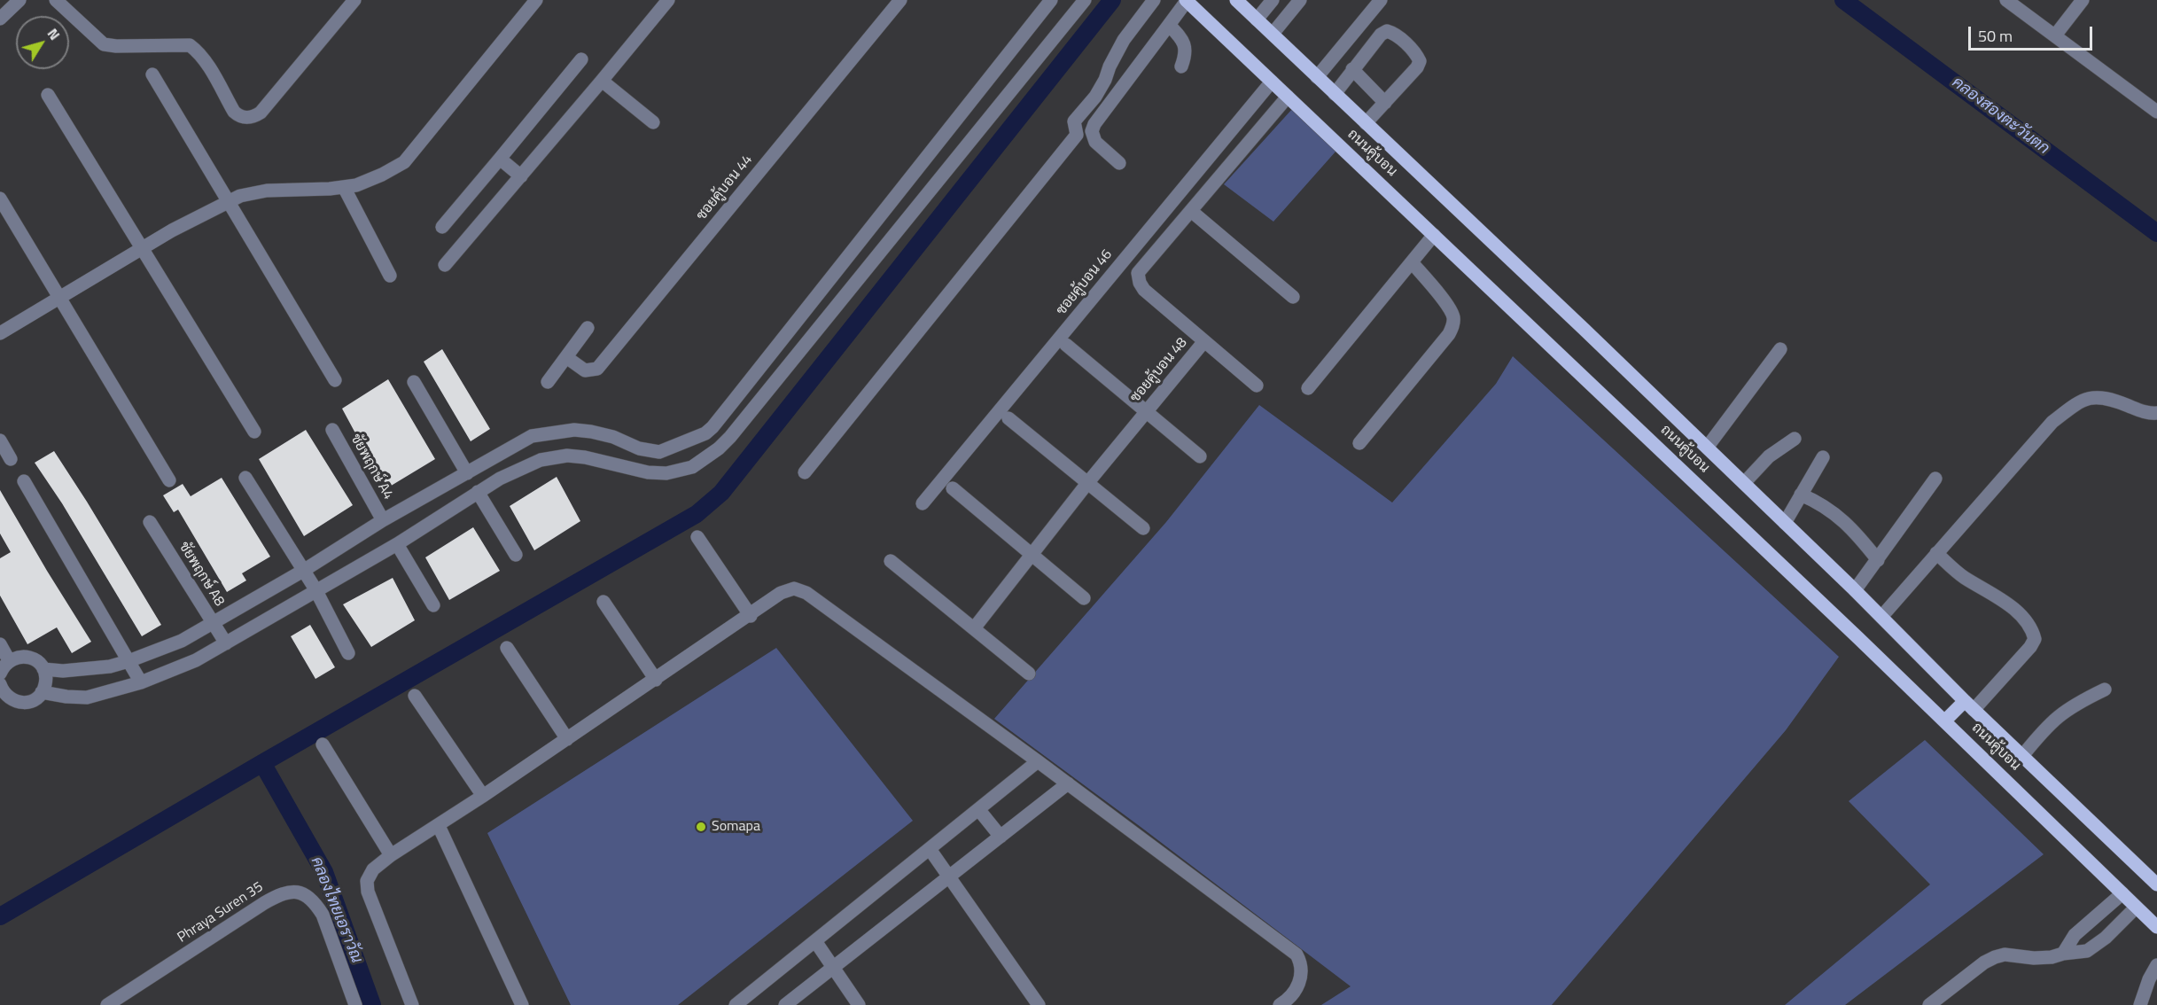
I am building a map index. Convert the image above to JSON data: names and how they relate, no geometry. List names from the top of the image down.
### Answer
{
  "streets": {
    "main road": ["ถนนคู้บอน"],
    "street": [
      "ซอยคู้บอน 44",
      "ซอยคู้บอน 46",
      "ซอยคู้บอน 48",
      "ชัยพฤกษ์ A4",
      "ชัยพฤกษ์ A8",
      "Phraya Suren 35"
    ]
  },
  "crossings": [
    ["ถนนคู้บอน", "ซอยคู้บอน 46"],
    ["ถนนคู้บอน", "ซอยคู้บอน 48"]
  ],
  "water": ["คลองสองตะวันตก", "คลองไทยเอราวัณ"],
  "places": ["Somapa"],
  "scale_bar": "50 m",
  "north": "top right"
}
